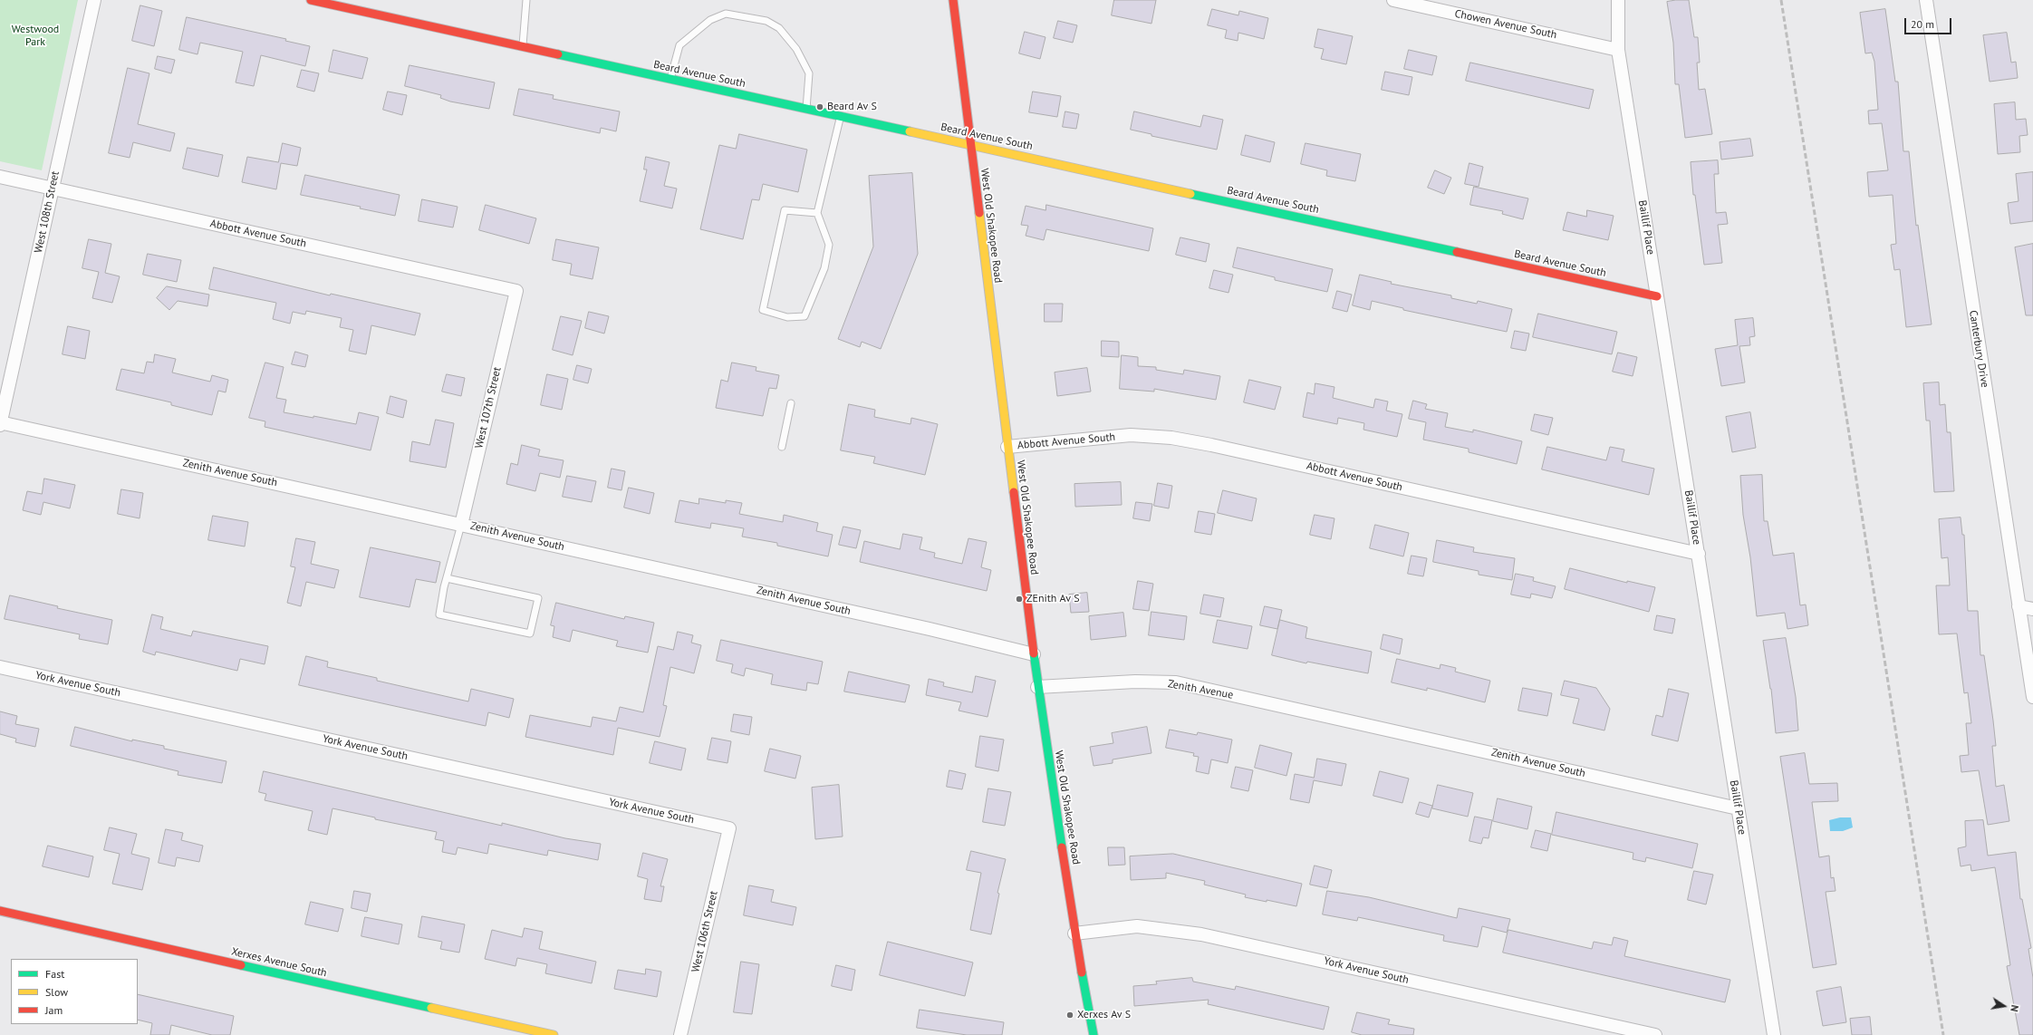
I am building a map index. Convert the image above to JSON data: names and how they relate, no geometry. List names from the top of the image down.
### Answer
{
  "streets": {
    "street": [
      "Chowen Avenue South",
      "Beard Avenue South",
      "West 108th Street",
      "West Old Shakopee Road",
      "Baillif Place",
      "Abbott Avenue South",
      "Canterbury Drive",
      "West 107th Street",
      "Zenith Avenue South",
      "York Avenue South",
      "Zenith Avenue",
      "West 106th Street",
      "Xerxes Avenue South"
    ]
  },
  "crossings": [
    ["Chowen Avenue South", "Baillif Place"],
    ["Beard Avenue South", "West Old Shakopee Road"],
    ["Beard Avenue South", "Baillif Place"],
    ["West 108th Street", "Abbott Avenue South"],
    ["West 108th Street", "Zenith Avenue South"],
    ["West Old Shakopee Road", "Abbott Avenue South"],
    ["West Old Shakopee Road", "Zenith Avenue South"],
    ["West Old Shakopee Road", "York Avenue South"],
    ["West Old Shakopee Road", "Zenith Avenue"],
    ["Baillif Place", "Abbott Avenue South"],
    ["Baillif Place", "Zenith Avenue South"],
    ["Abbott Avenue South", "West 107th Street"],
    ["West 107th Street", "Zenith Avenue South"],
    ["Zenith Avenue South", "Zenith Avenue"],
    ["York Avenue South", "West 106th Street"]
  ],
  "parks": ["Westwood Park"],
  "places": ["Beard Av S", "ZEnith Av S", "Xerxes Av S"],
  "legend": ["Fast", "Slow", "Jam"],
  "scale_bar": "20 m",
  "north": "right"
}
